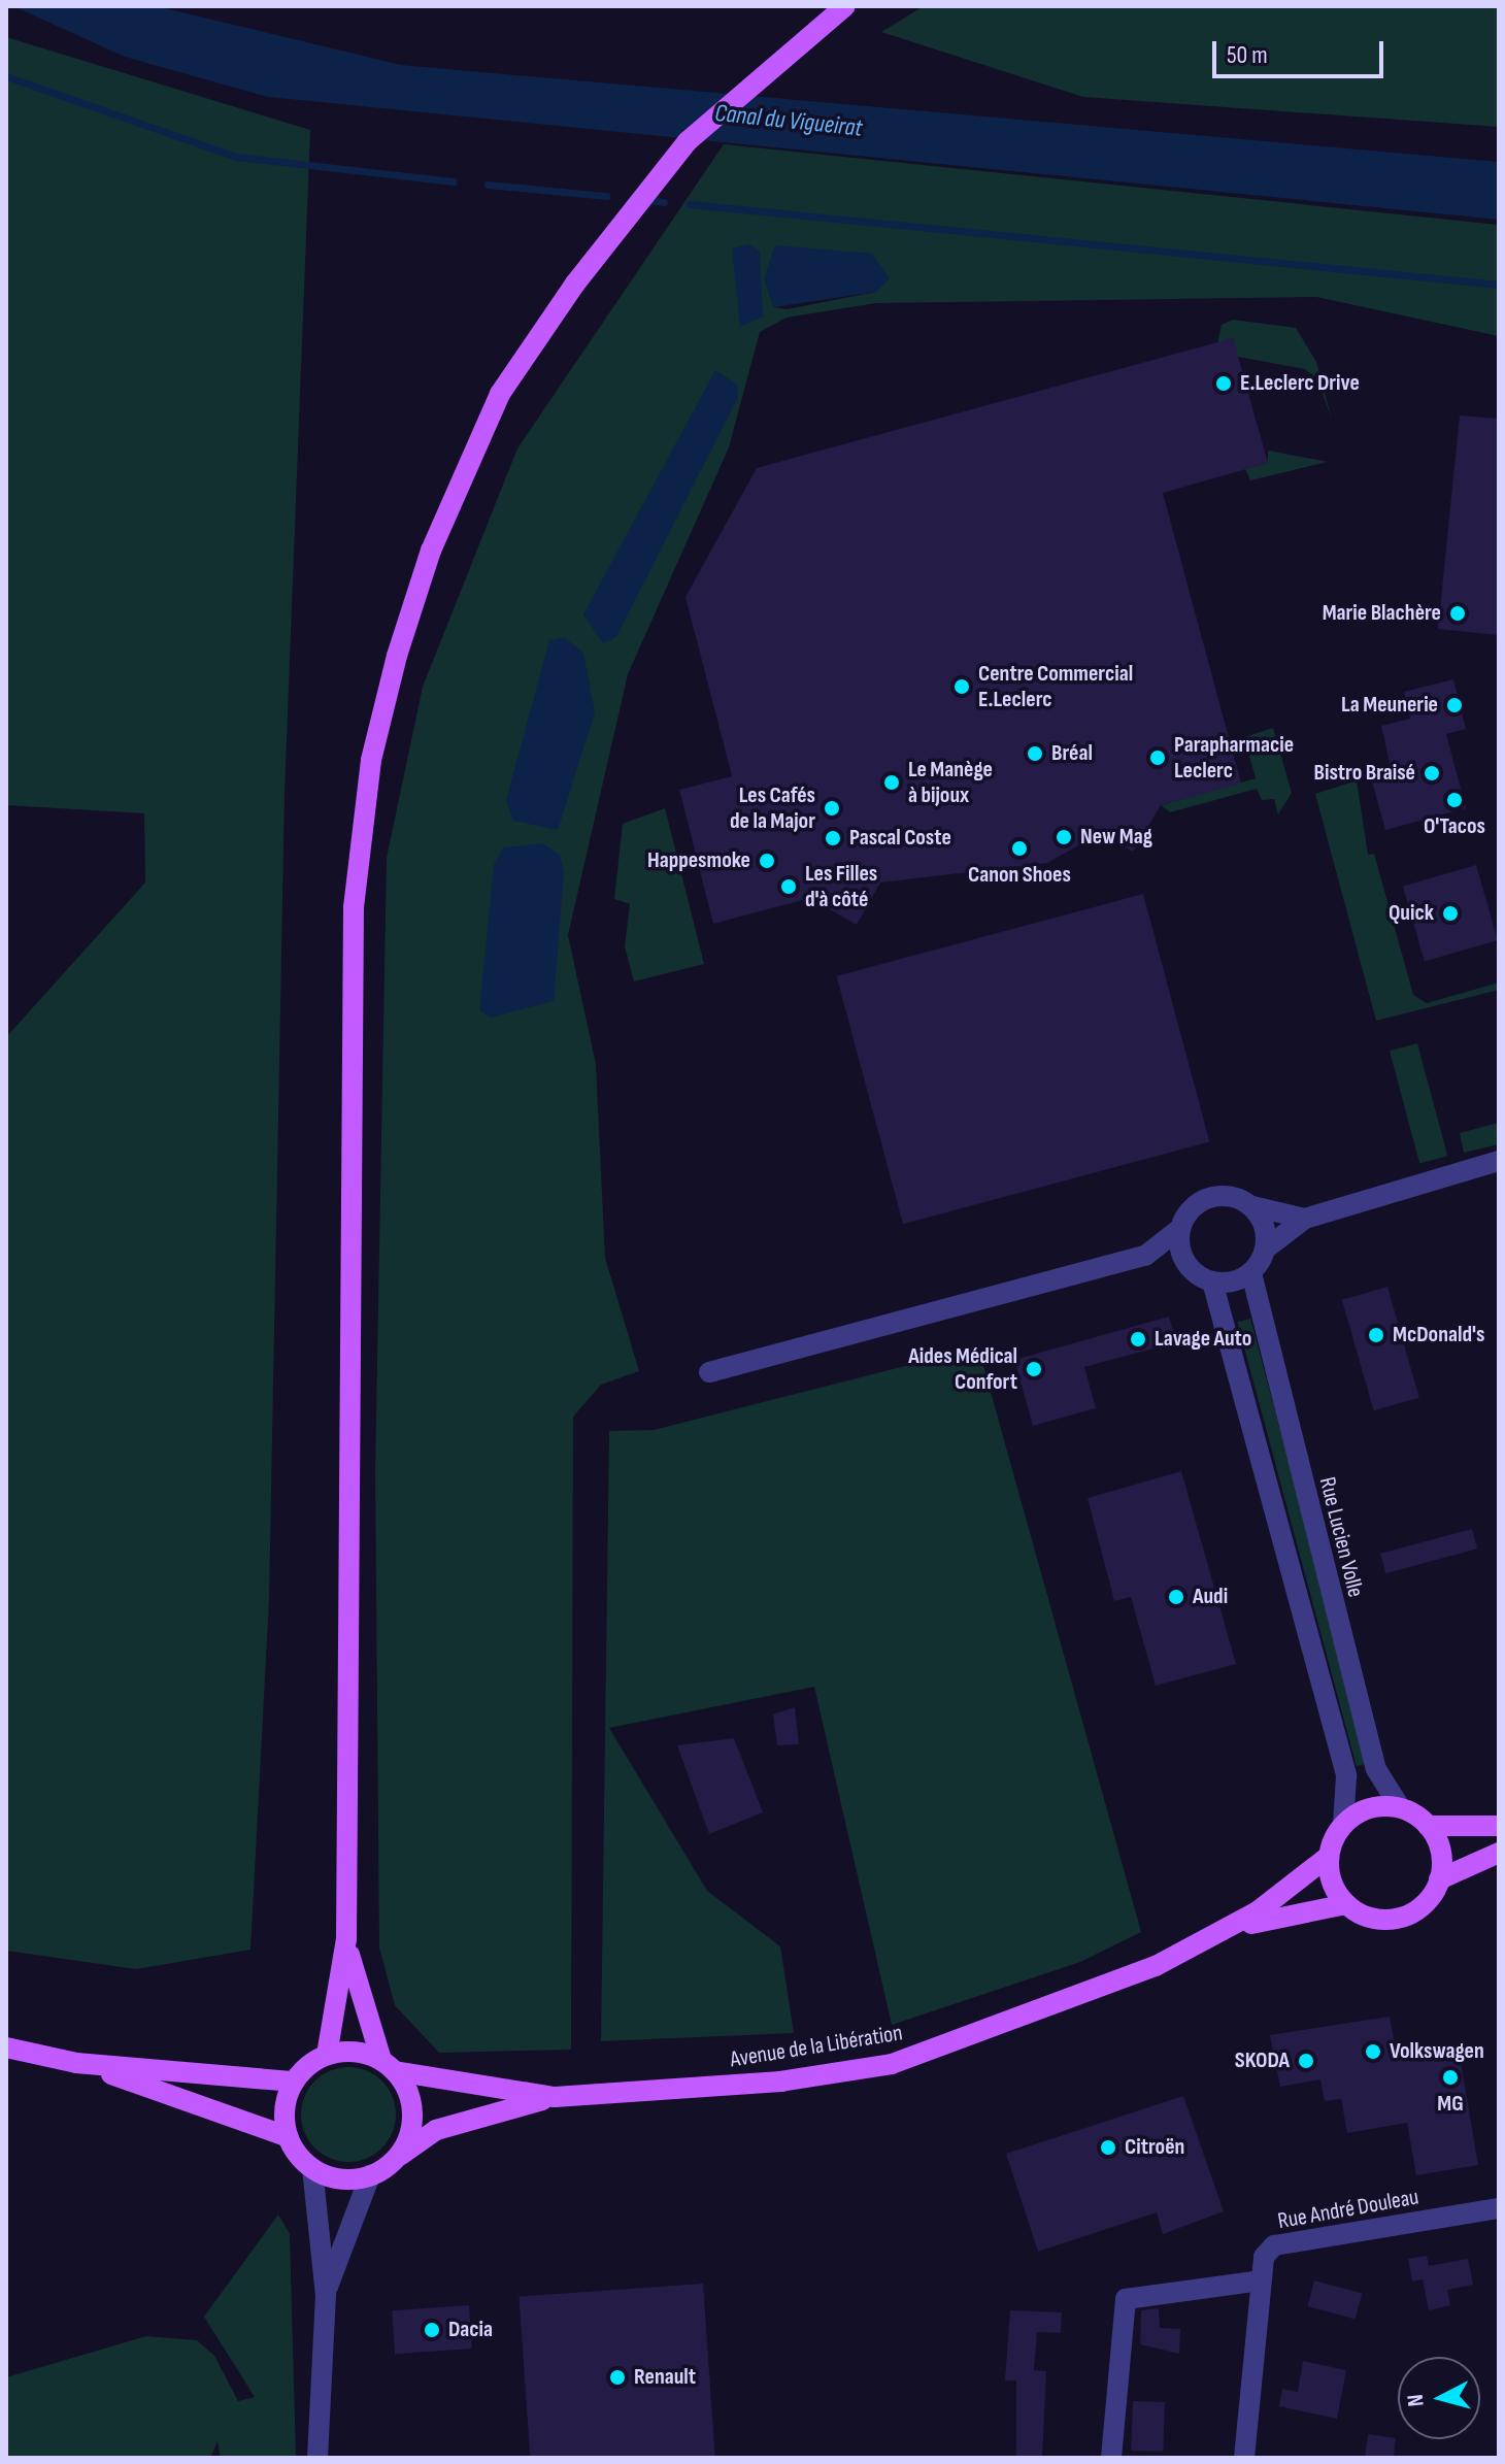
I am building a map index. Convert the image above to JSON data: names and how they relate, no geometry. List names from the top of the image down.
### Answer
{
  "streets": {
    "main road": ["Avenue de la Libération"],
    "street": ["Rue Lucien Volle", "Rue André Douleau"]
  },
  "crossings": [
    ["Rue Lucien Volle", "Avenue de la Libération"]
  ],
  "water": ["Canal du Vigueirat"],
  "places": [
    "E.Leclerc Drive",
    "Marie Blachère",
    "Centre Commercial E.Leclerc",
    "La Meunerie",
    "Bréal",
    "Parapharmacie Leclerc",
    "Bistro Braisé",
    "Le Manège à bijoux",
    "O'Tacos",
    "Les Cafés de la Major",
    "New Mag",
    "Pascal Coste",
    "Canon Shoes",
    "Happesmoke",
    "Les Filles d'à côté",
    "Quick",
    "McDonald's",
    "Lavage Auto",
    "Aides Médical Confort",
    "Audi",
    "Volkswagen",
    "SKODA",
    "MG",
    "Citroën",
    "Dacia",
    "Renault"
  ],
  "scale_bar": "50 m",
  "north": "left"
}
